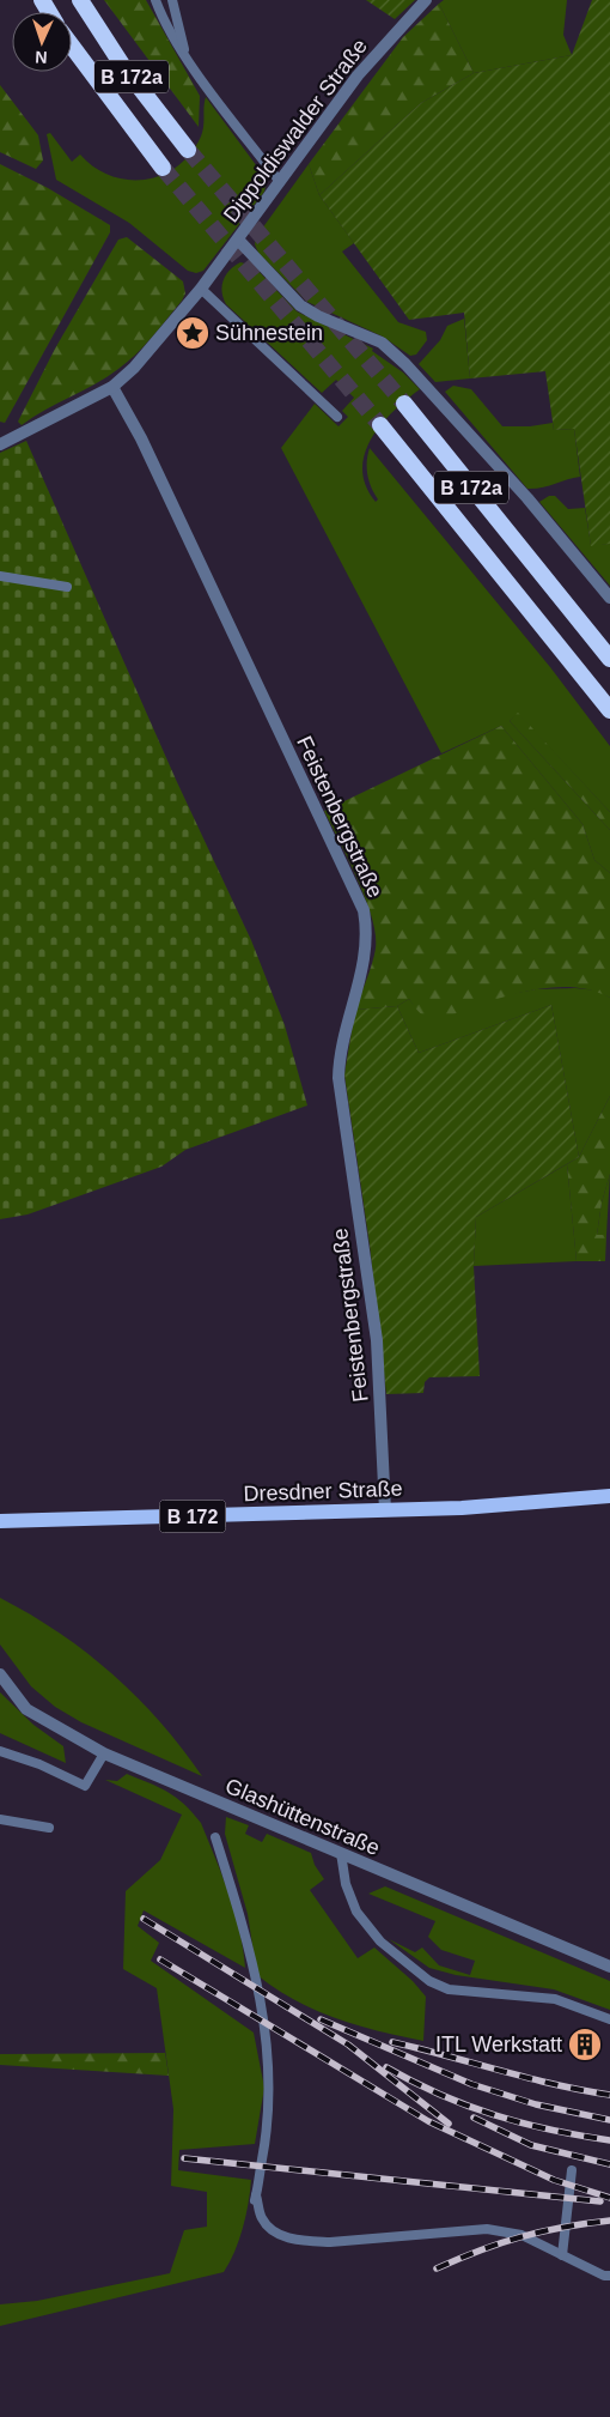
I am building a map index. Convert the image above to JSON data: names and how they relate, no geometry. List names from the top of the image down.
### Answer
{
  "streets": {
    "highway": ["B 172a"],
    "main road": ["Dresdner Straße", "B 172"],
    "street": ["Dippoldiswalder Straße", "Feistenbergstraße", "Glashüttenstraße"]
  },
  "crossings": [
    ["Dippoldiswalder Straße", "Feistenbergstraße"],
    ["Feistenbergstraße", "Dresdner Straße"]
  ],
  "places": {
    "place": ["Sühnestein"],
    "building": ["ITL Werkstatt"]
  },
  "north": "bottom"
}
